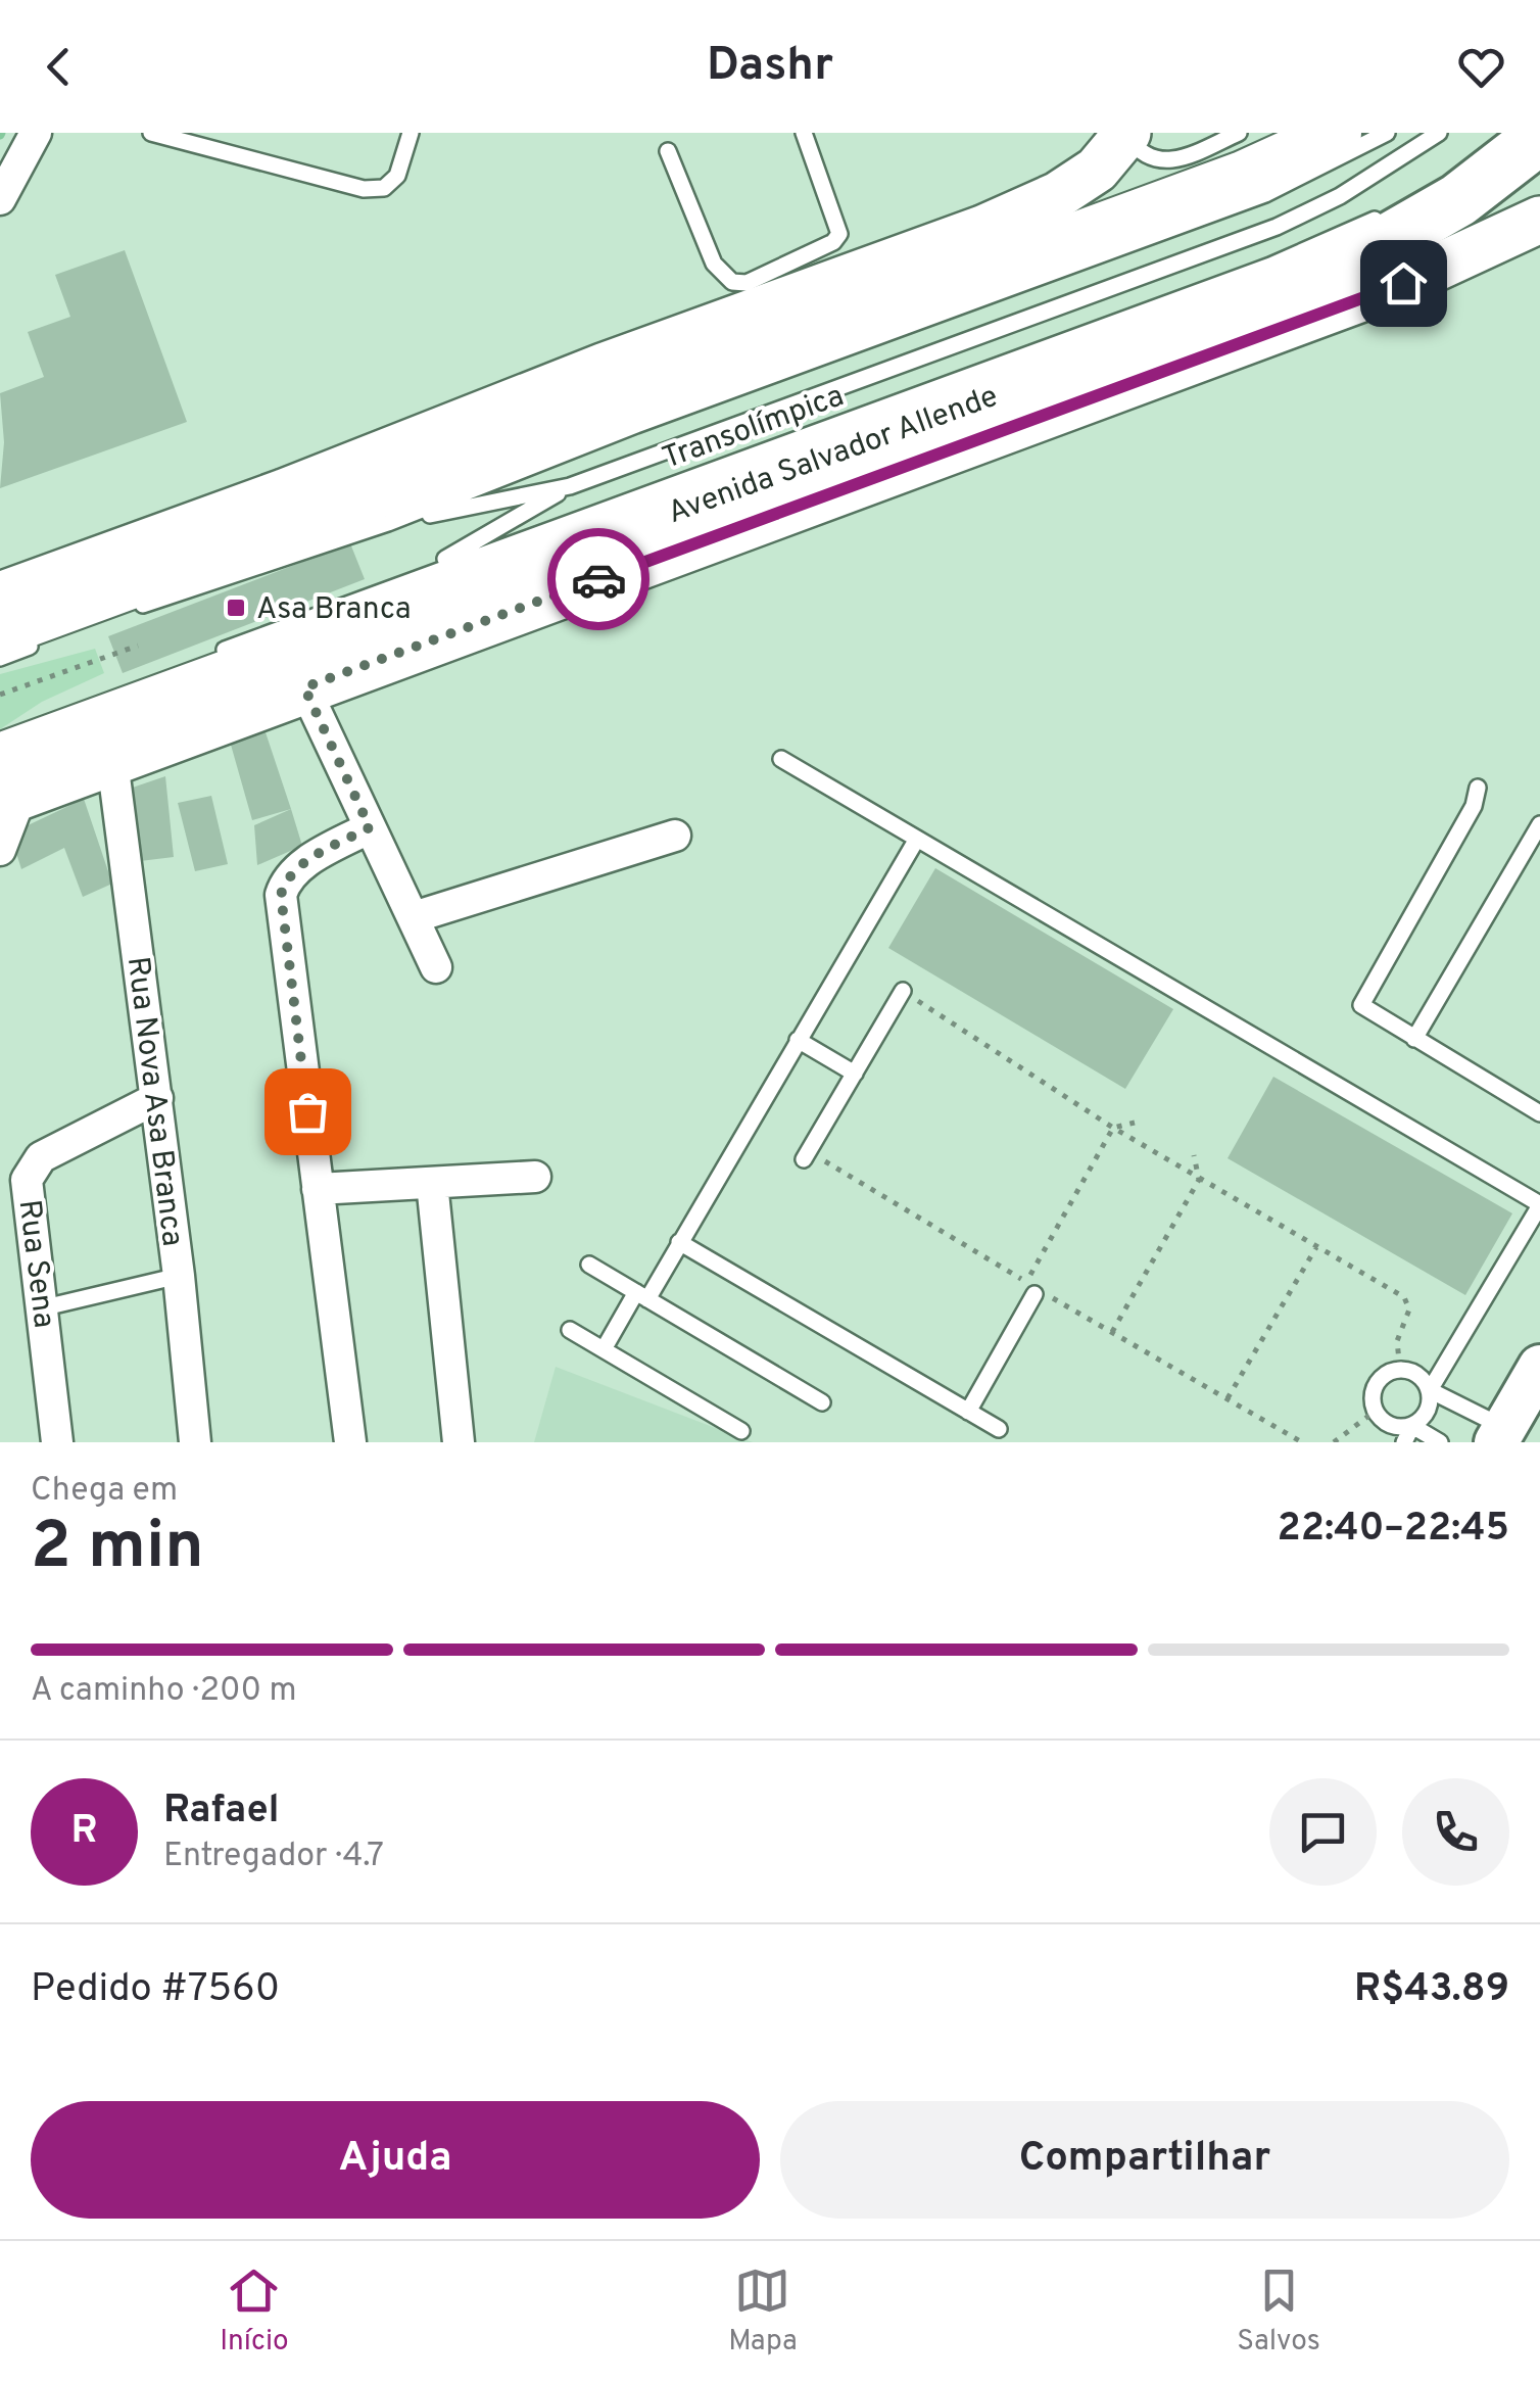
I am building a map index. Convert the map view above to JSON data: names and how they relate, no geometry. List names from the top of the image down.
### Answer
{
  "streets": {
    "highway": ["Avenida Salvador Allende"],
    "street": ["Rua Nova Asa Branca", "Rua Sena"],
    "lane": ["Transolímpica"]
  },
  "crossings": [
    ["Transolímpica", "Avenida Salvador Allende"],
    ["Avenida Salvador Allende", "Rua Nova Asa Branca"],
    ["Rua Nova Asa Branca", "Rua Sena"]
  ],
  "places": {
    "transit": ["Asa Branca"]
  },
  "page": {
    "header": "Dashr",
    "heading": ["2 min", "Chega em", "22:40–22:45"],
    "panel": [
      "Rafael",
      "Entregador · 4.7",
      "Pedido #7560",
      "R$43.89"
    ],
    "bar": "A caminho · 200 m",
    "round": "R",
    "buttons": ["Ajuda", "Compartilhar"],
    "tabs": ["Início", "Mapa", "Salvos"]
  }
}
